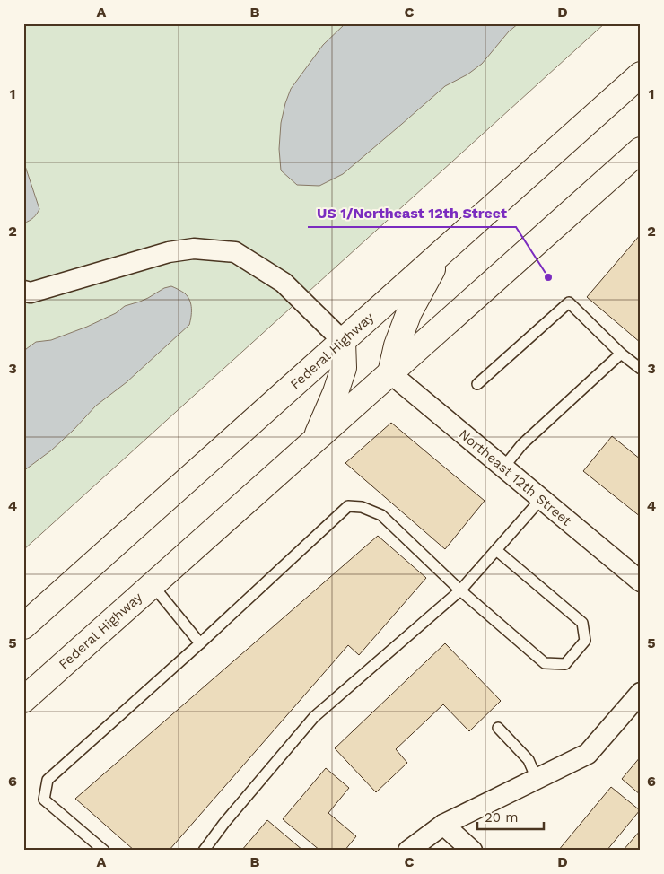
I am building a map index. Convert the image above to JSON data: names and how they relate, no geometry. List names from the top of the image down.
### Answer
{
  "streets": {
    "main road": ["Federal Highway"],
    "street": ["Northeast 12th Street"]
  },
  "crossings": [
    ["Federal Highway", "Northeast 12th Street"]
  ],
  "places": ["US 1/Northeast 12th Street"],
  "scale_bar": "20 m",
  "grid": {
    "columns": [
      "A",
      "B",
      "C",
      "D"
    ],
    "rows": [
      "1",
      "2",
      "3",
      "4",
      "5",
      "6"
    ]
  }
}
